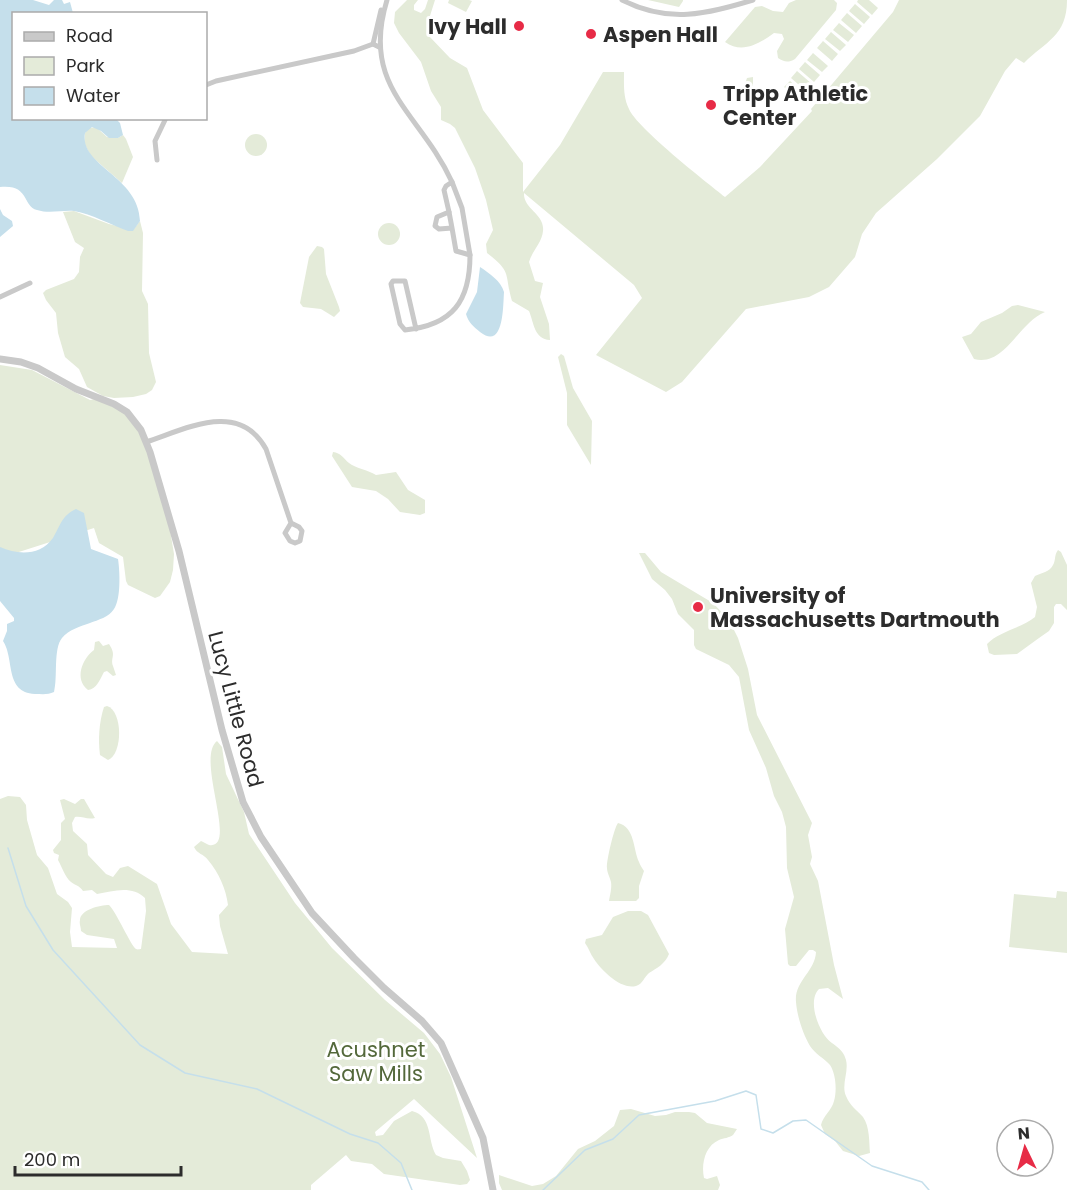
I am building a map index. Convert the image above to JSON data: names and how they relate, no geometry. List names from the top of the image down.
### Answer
{
  "streets": {
    "street": ["Lucy Little Road"]
  },
  "parks": ["Acushnet Saw Mills"],
  "places": [
    "Ivy Hall",
    "Aspen Hall",
    "Tripp Athletic Center",
    "University of Massachusetts Dartmouth"
  ],
  "legend": ["Road", "Park", "Water"],
  "scale_bar": "200 m",
  "north": "top"
}
